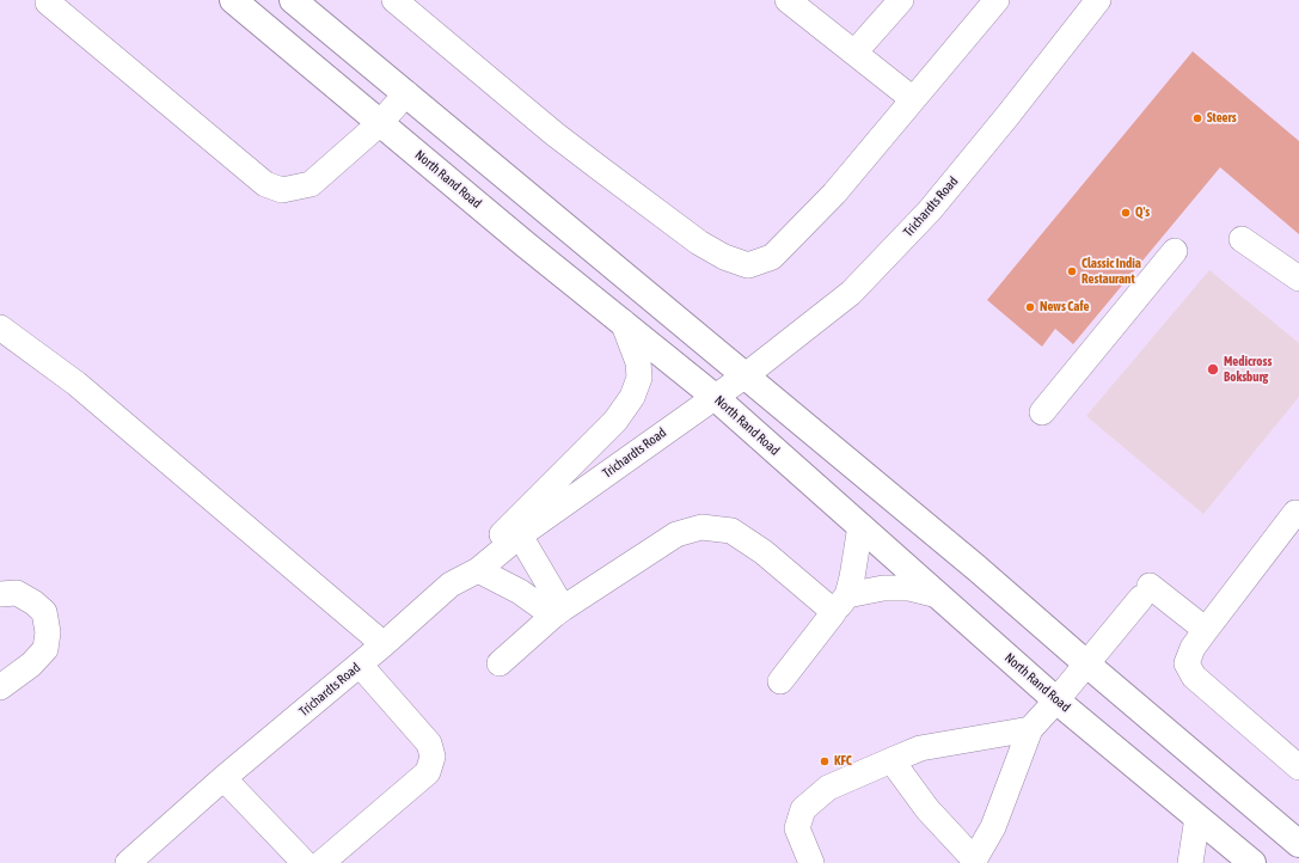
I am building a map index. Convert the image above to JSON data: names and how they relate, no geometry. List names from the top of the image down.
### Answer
{
  "streets": {
    "main road": ["North Rand Road"],
    "street": ["Trichardts Road"]
  },
  "crossings": [
    ["North Rand Road", "Trichardts Road"]
  ],
  "places": [
    "Steers",
    "Q's",
    "Classic India Restaurant",
    "News Cafe",
    "Medicross Boksburg",
    "KFC"
  ]
}
